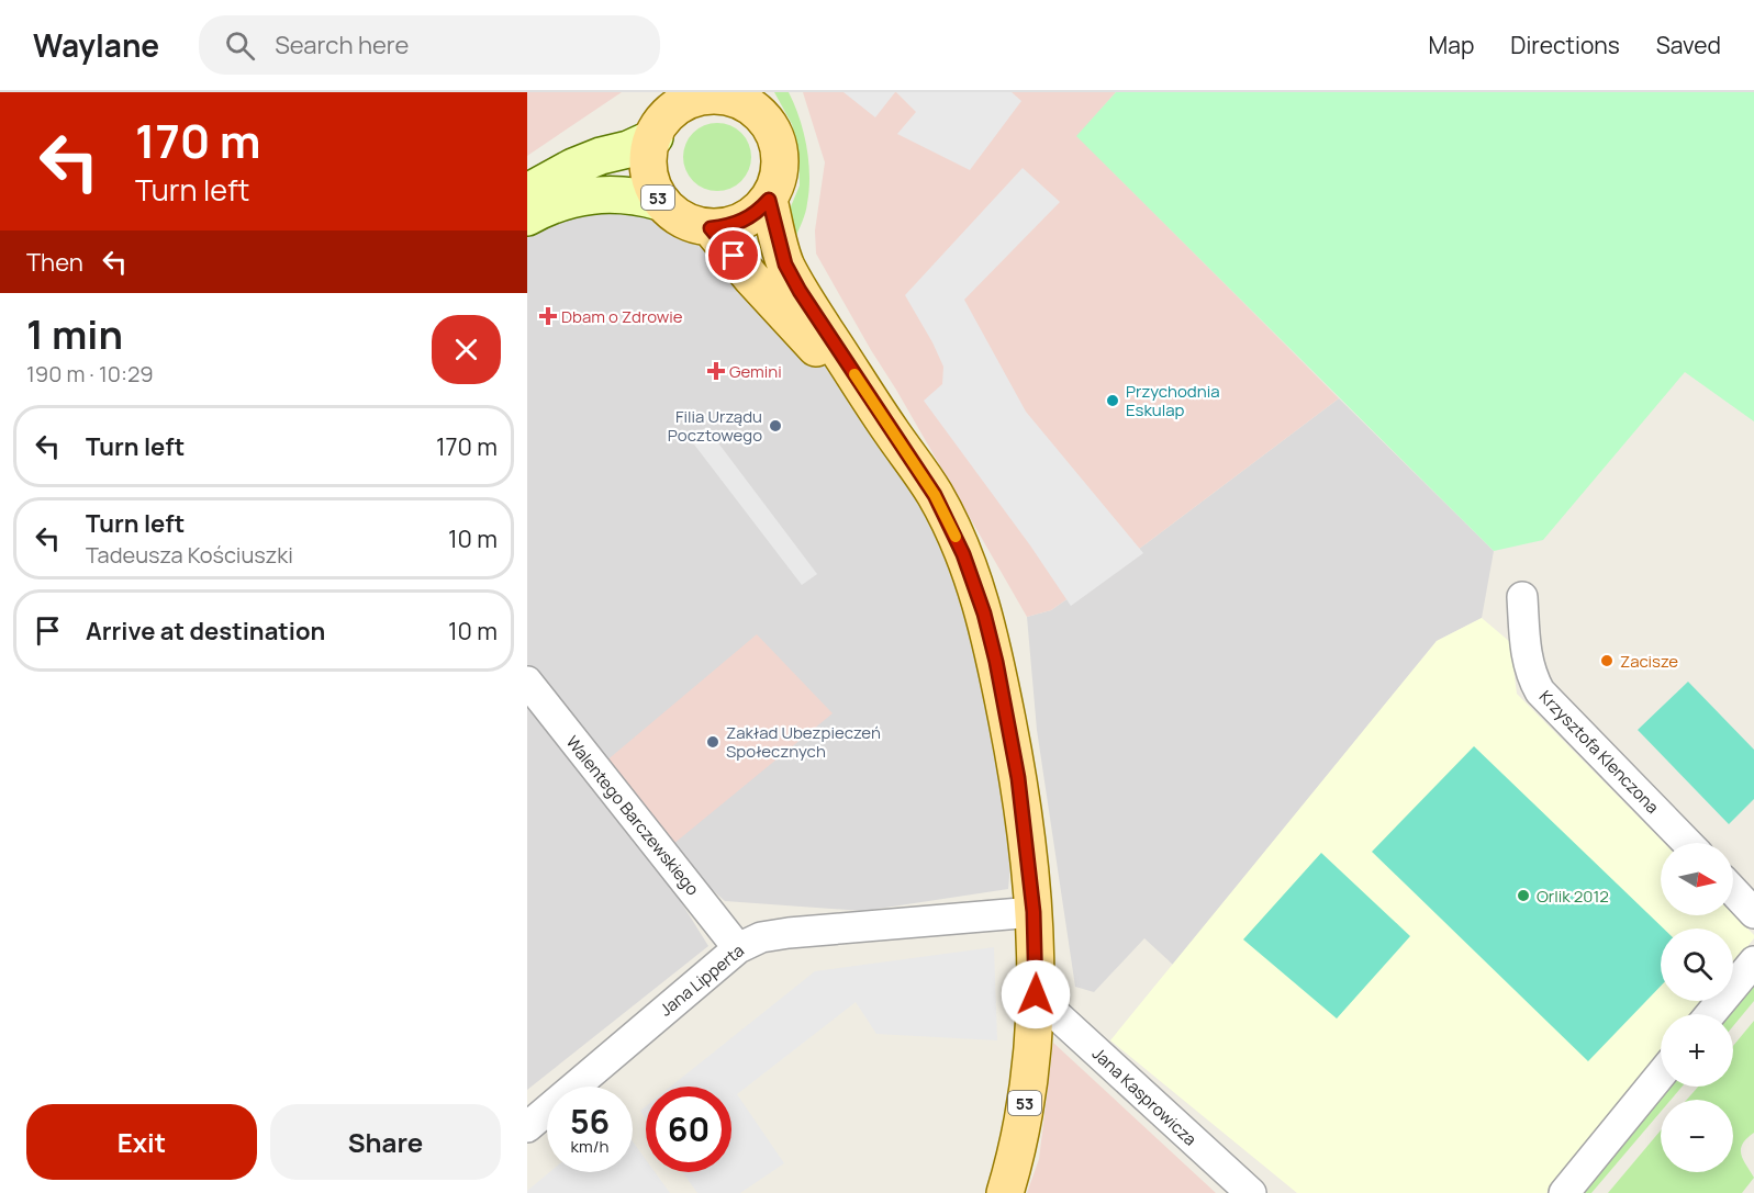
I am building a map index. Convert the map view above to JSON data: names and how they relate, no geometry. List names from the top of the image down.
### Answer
{
  "streets": {
    "main road": ["53"],
    "street": [
      "Krzysztofa Klenczona",
      "Walentego Barczewskiego",
      "Jana Lipperta",
      "Jana Kasprowicza"
    ]
  },
  "crossings": [
    ["53", "Jana Lipperta"],
    ["53", "Jana Kasprowicza"],
    ["Walentego Barczewskiego", "Jana Lipperta"]
  ],
  "places": {
    "health": ["Dbam o Zdrowie", "Gemini"],
    "other": [
      "Przychodnia Eskulap",
      "Filia Urządu Pocztowego",
      "Zacisze",
      "Zakład Ubezpieczeń Społecznych",
      "Orlik 2012"
    ]
  },
  "north": "right",
  "page": {
    "header": "Waylane",
    "search": "Search here",
    "nav": ["Map", "Directions", "Saved"],
    "turn": ["170 m", "Turn left"],
    "then": "Then",
    "heading": ["1 min", "190 m · 10:29"],
    "list": [
      {
        "name": "Turn left",
        "value": "170 m"
      },
      {
        "name": "Turn left",
        "note": "Tadeusza Kościuszki",
        "value": "10 m"
      },
      {
        "name": "Arrive at destination",
        "value": "10 m"
      }
    ],
    "map_buttons": ["+", "−"],
    "speed": "56 km/h",
    "limit": "60",
    "buttons": ["Exit", "Share"]
  }
}
